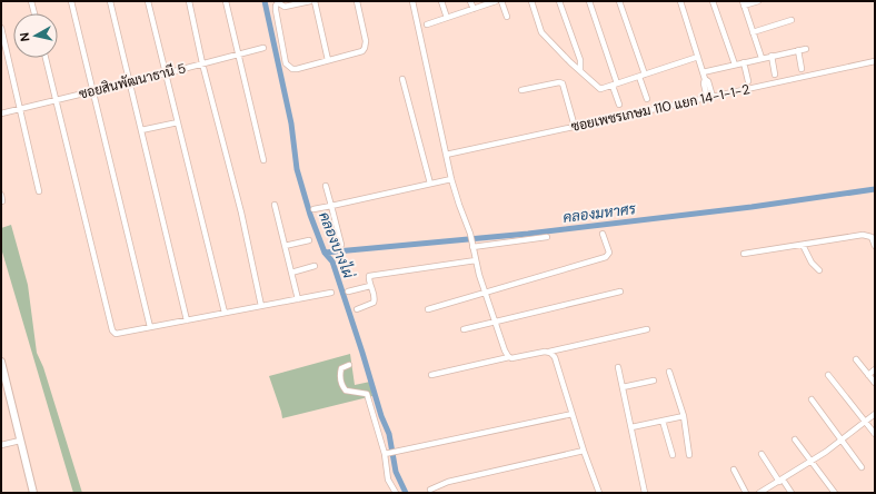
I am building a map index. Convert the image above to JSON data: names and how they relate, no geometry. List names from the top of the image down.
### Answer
{
  "streets": {
    "street": ["ซอยสินพัฒนาธานี 5", "ซอยเพชรเกษม 110 แยก 14-1-1-2"]
  },
  "water": ["คลองมหาศร", "คลองบางไผ่"],
  "north": "left"
}
